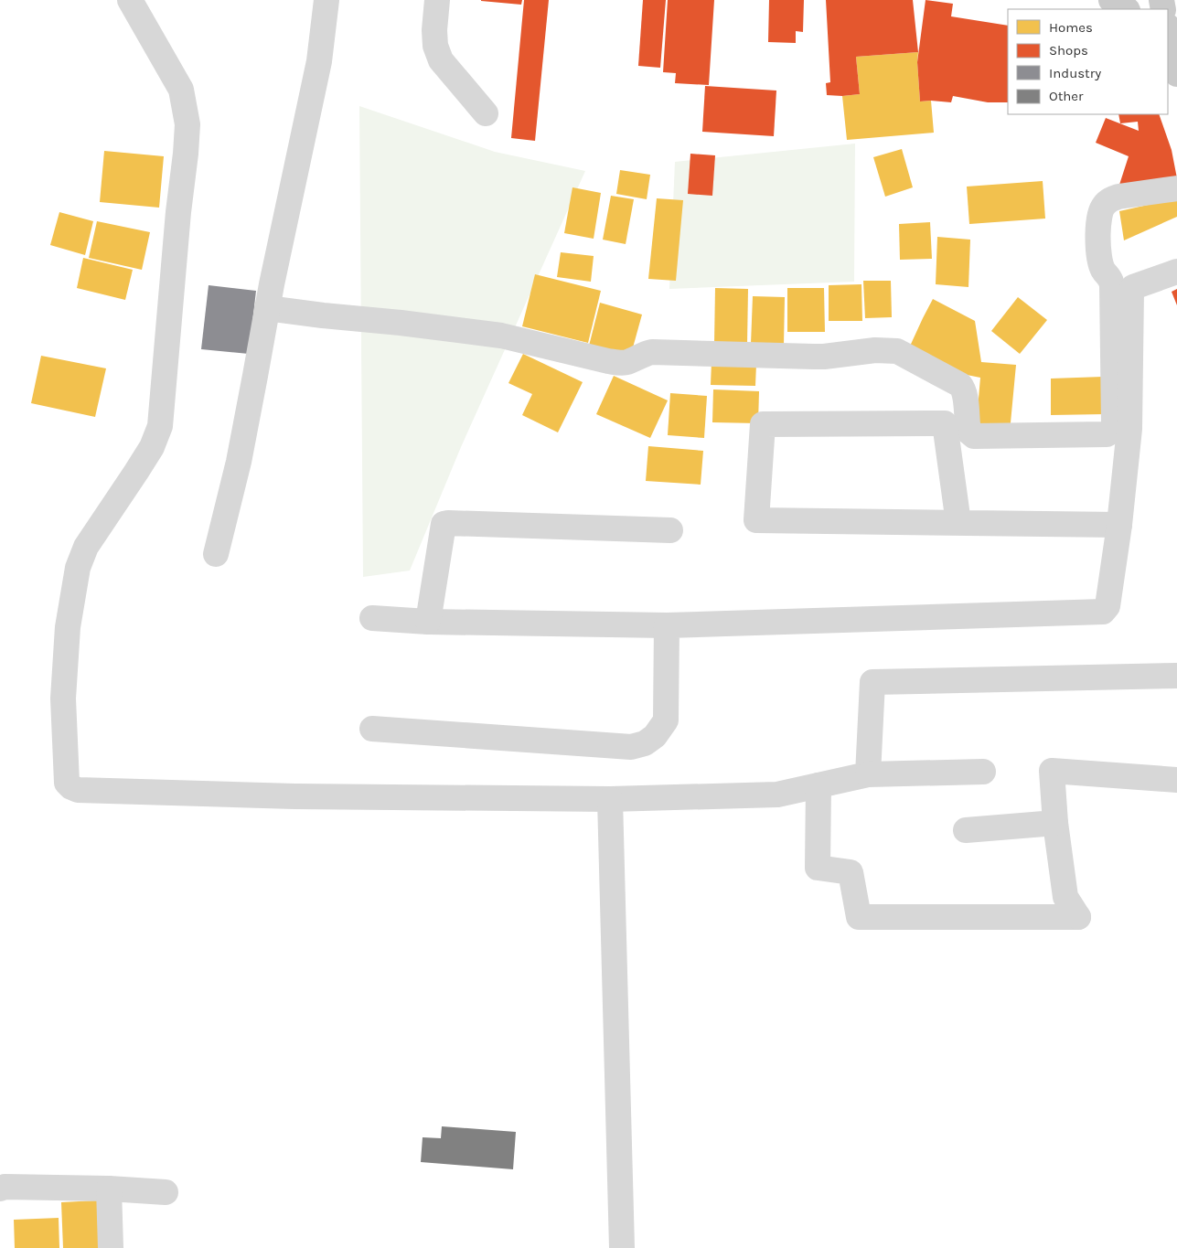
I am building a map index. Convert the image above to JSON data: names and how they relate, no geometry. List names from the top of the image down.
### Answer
{
  "legend": [
    "Homes",
    "Shops",
    "Industry",
    "Other"
  ]
}
